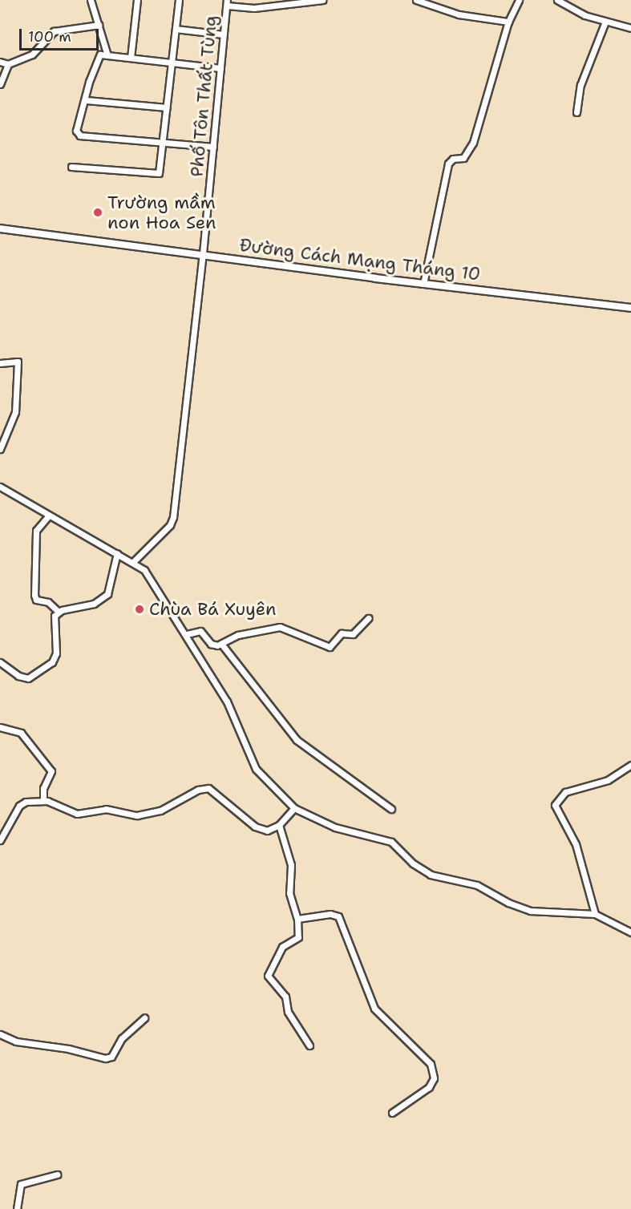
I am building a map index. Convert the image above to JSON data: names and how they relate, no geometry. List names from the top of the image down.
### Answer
{
  "streets": {
    "main road": ["Đường Cách Mạng Tháng 10"],
    "street": ["Phố Tôn Thất Tùng"]
  },
  "crossings": [
    ["Phố Tôn Thất Tùng", "Đường Cách Mạng Tháng 10"]
  ],
  "places": ["Trường mầm non Hoa Sen", "Chùa Bá Xuyên"],
  "scale_bar": "100 m"
}
